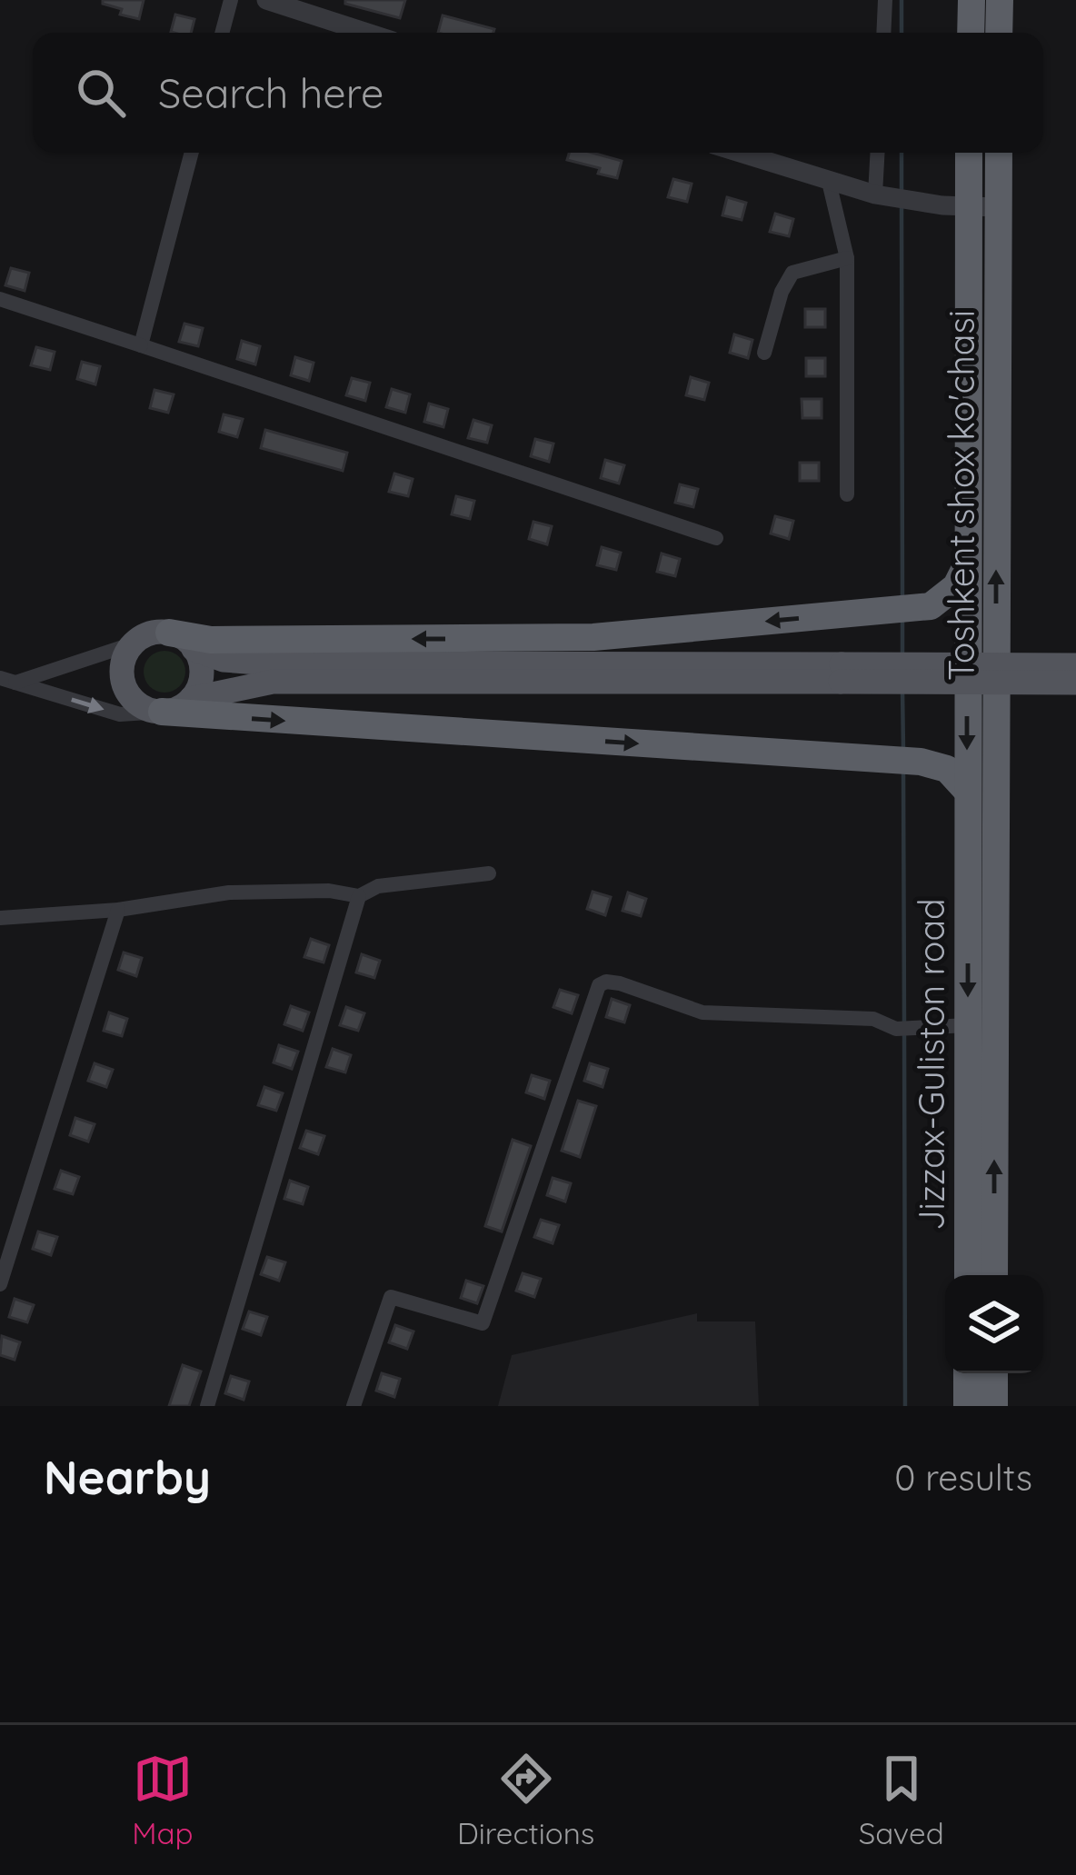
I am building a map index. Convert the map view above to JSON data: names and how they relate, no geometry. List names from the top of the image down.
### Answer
{
  "streets": {
    "highway": ["Toshkent shox ko'chasi", "Jizzax-Guliston road"]
  },
  "crossings": [
    ["Toshkent shox ko'chasi", "Jizzax-Guliston road"]
  ],
  "page": {
    "search": "Search here",
    "heading": ["Nearby", "0 results"],
    "nav": ["Map", "Directions", "Saved"]
  }
}
